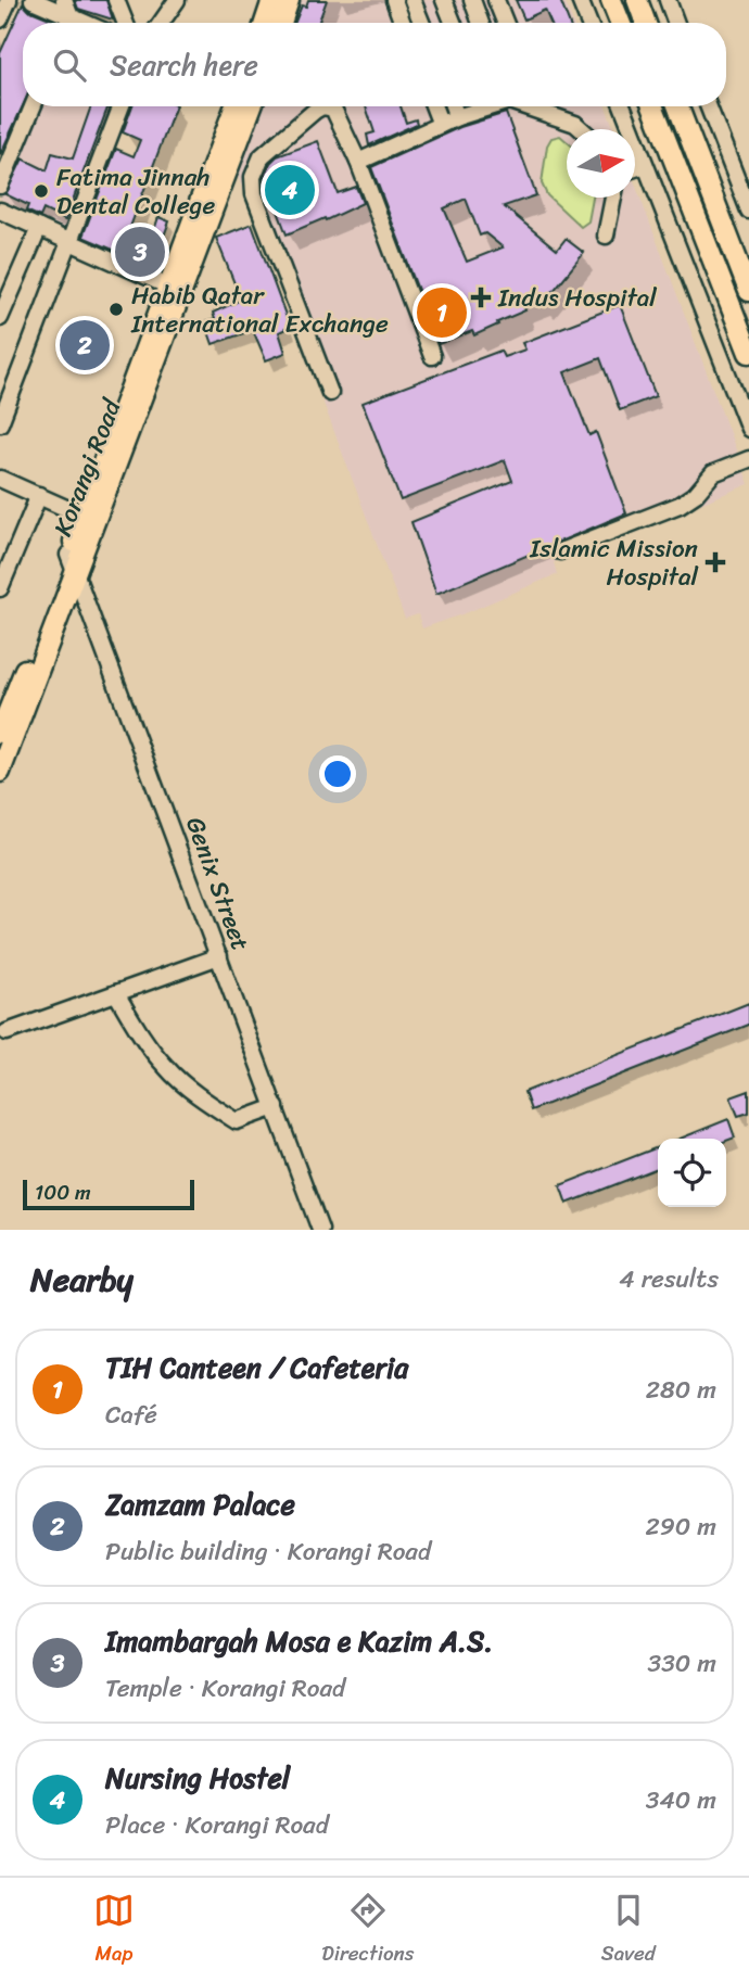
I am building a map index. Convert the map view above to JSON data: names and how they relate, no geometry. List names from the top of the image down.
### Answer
{
  "streets": {
    "main road": ["Korangi Road"],
    "street": ["Genix Street"]
  },
  "crossings": [
    ["Korangi Road", "Genix Street"]
  ],
  "places": {
    "other": ["Fatima Jinnah Dental College", "Habib Qatar International Exchange"],
    "health": ["Indus Hospital", "Islamic Mission Hospital"]
  },
  "scale_bar": "100 m",
  "north": "right",
  "page": {
    "search": "Search here",
    "pins": [
      "4",
      "3",
      "1",
      "2"
    ],
    "scale": "100 m",
    "heading": ["Nearby", "4 results"],
    "list": [
      {
        "mark": "1",
        "name": "TIH Canteen / Cafeteria",
        "note": "Café",
        "value": "280 m"
      },
      {
        "mark": "2",
        "name": "Zamzam Palace",
        "note": "Public building · Korangi Road",
        "value": "290 m"
      },
      {
        "mark": "3",
        "name": "Imambargah Mosa e Kazim A.S.",
        "note": "Temple · Korangi Road",
        "value": "330 m"
      },
      {
        "mark": "4",
        "name": "Nursing Hostel",
        "note": "Place · Korangi Road",
        "value": "340 m"
      }
    ],
    "nav": ["Map", "Directions", "Saved"]
  }
}
